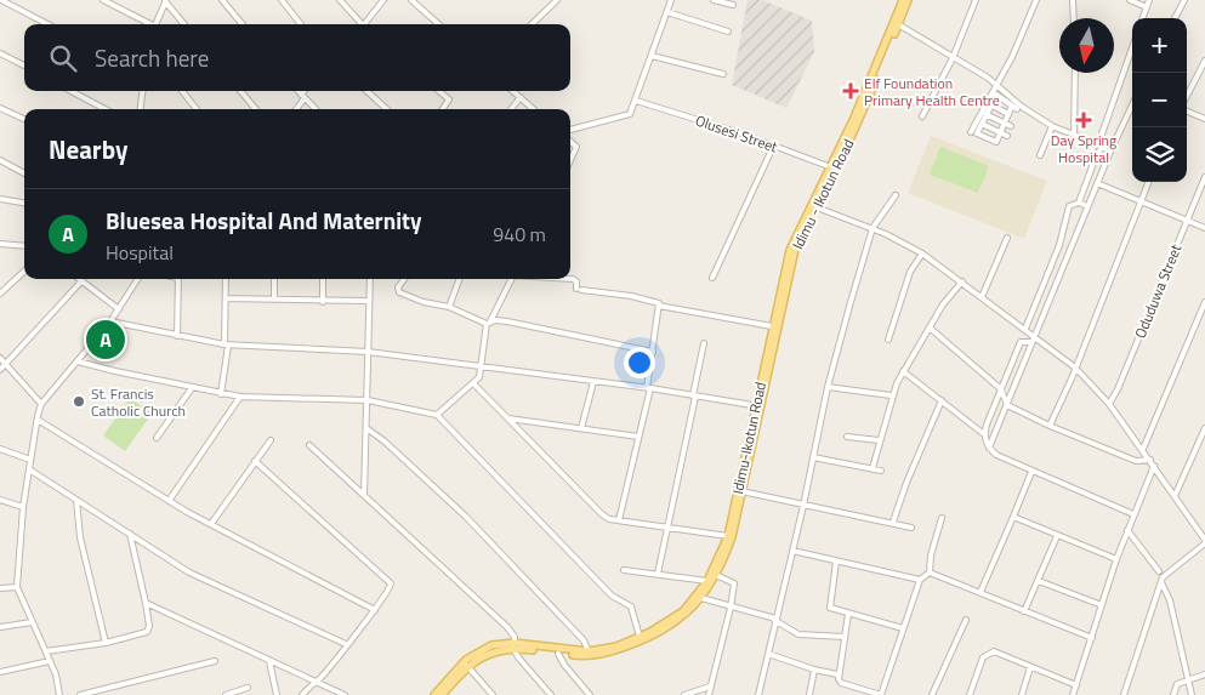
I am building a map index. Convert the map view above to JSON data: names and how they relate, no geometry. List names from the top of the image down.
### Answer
{
  "streets": {
    "main road": ["Idimu - Ikotun Road", "Idimu-Ikotun Road"],
    "street": ["Olusesi Street", "Oduduwa Street"]
  },
  "crossings": [
    ["Olusesi Street", "Idimu - Ikotun Road"],
    ["Olusesi Street", "Idimu-Ikotun Road"],
    ["Idimu - Ikotun Road", "Idimu-Ikotun Road"]
  ],
  "places": {
    "health": ["Elf Foundation Primary Health Centre", "Day Spring Hospital"],
    "other": ["St. Francis Catholic Church"]
  },
  "north": "bottom",
  "page": {
    "map_buttons": ["+", "−"],
    "search": "Search here",
    "heading": "Nearby",
    "list": [
      {
        "mark": "A",
        "name": "Bluesea Hospital And Maternity",
        "note": "Hospital",
        "value": "940 m"
      }
    ],
    "pins": "A"
  }
}
